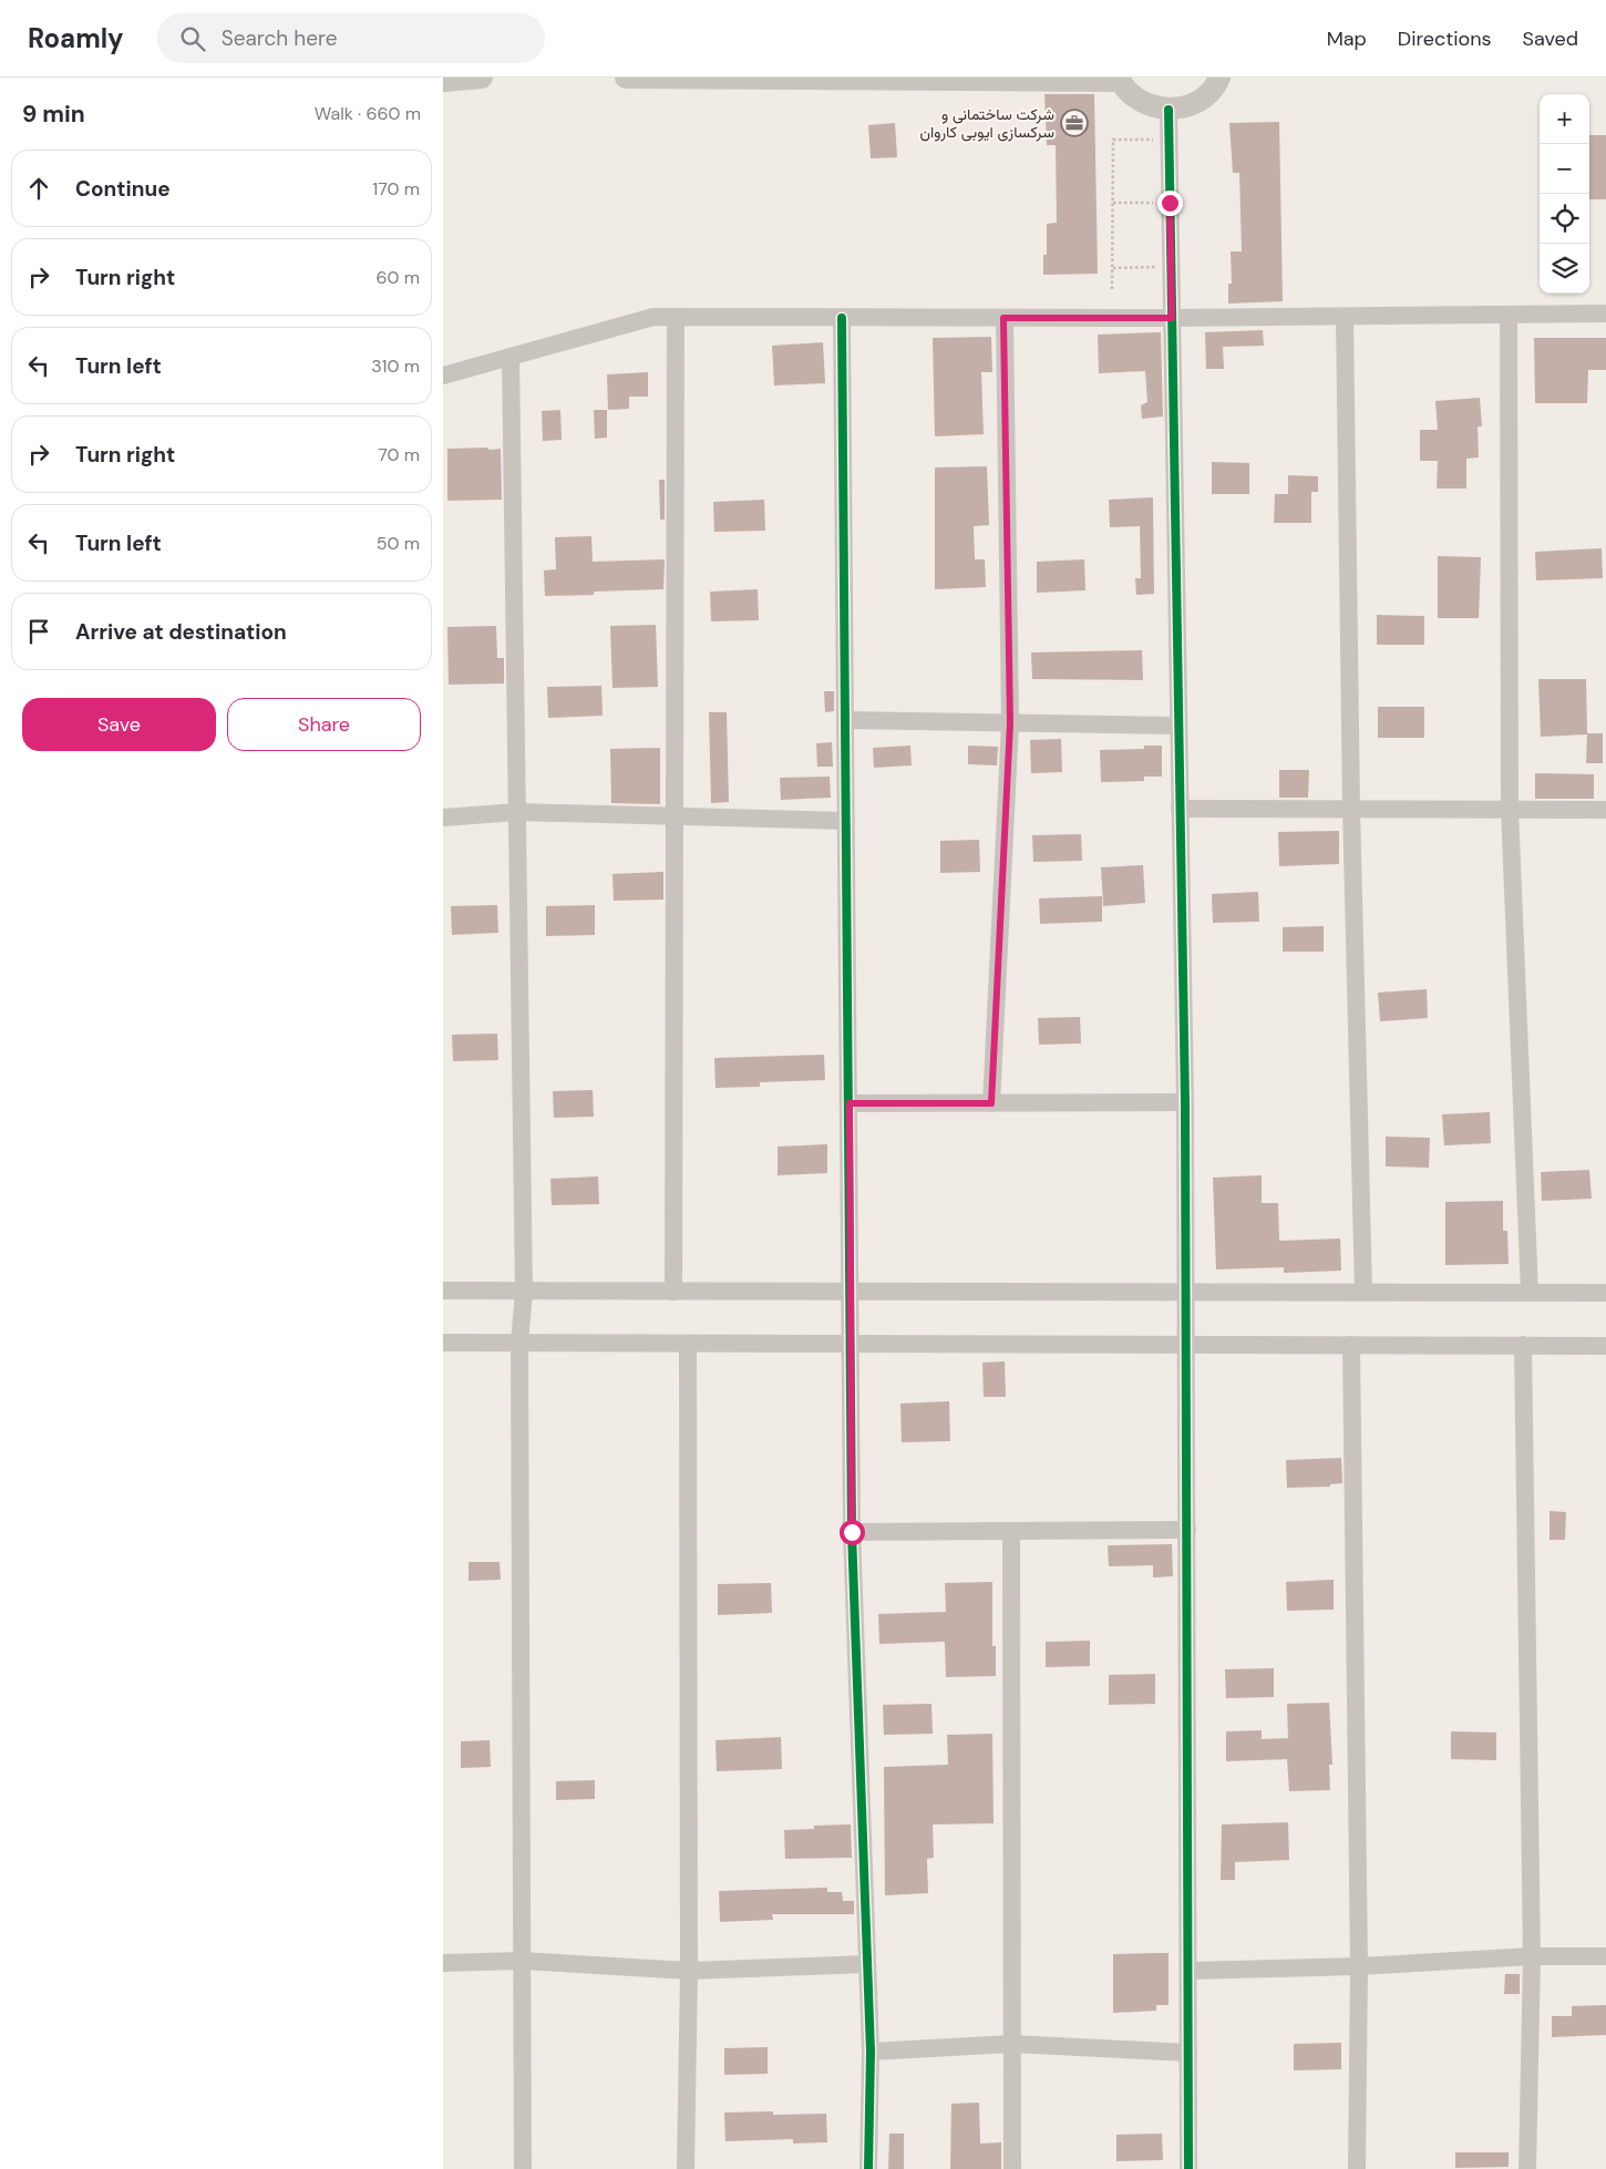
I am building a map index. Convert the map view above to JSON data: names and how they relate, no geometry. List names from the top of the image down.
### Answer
{
  "places": {
    "office": ["شرکت ساختمانی و سرکسازی ایوبی کاروان"]
  },
  "page": {
    "header": "Roamly",
    "search": "Search here",
    "nav": ["Map", "Directions", "Saved"],
    "heading": ["9 min", "Walk · 660 m"],
    "map_buttons": ["+", "−"],
    "list": [
      ["Continue", "170 m"],
      ["Turn right", "60 m"],
      ["Turn left", "310 m"],
      ["Turn right", "70 m"],
      ["Turn left", "50 m"],
      "Arrive at destination"
    ],
    "buttons": ["Save", "Share"]
  }
}
